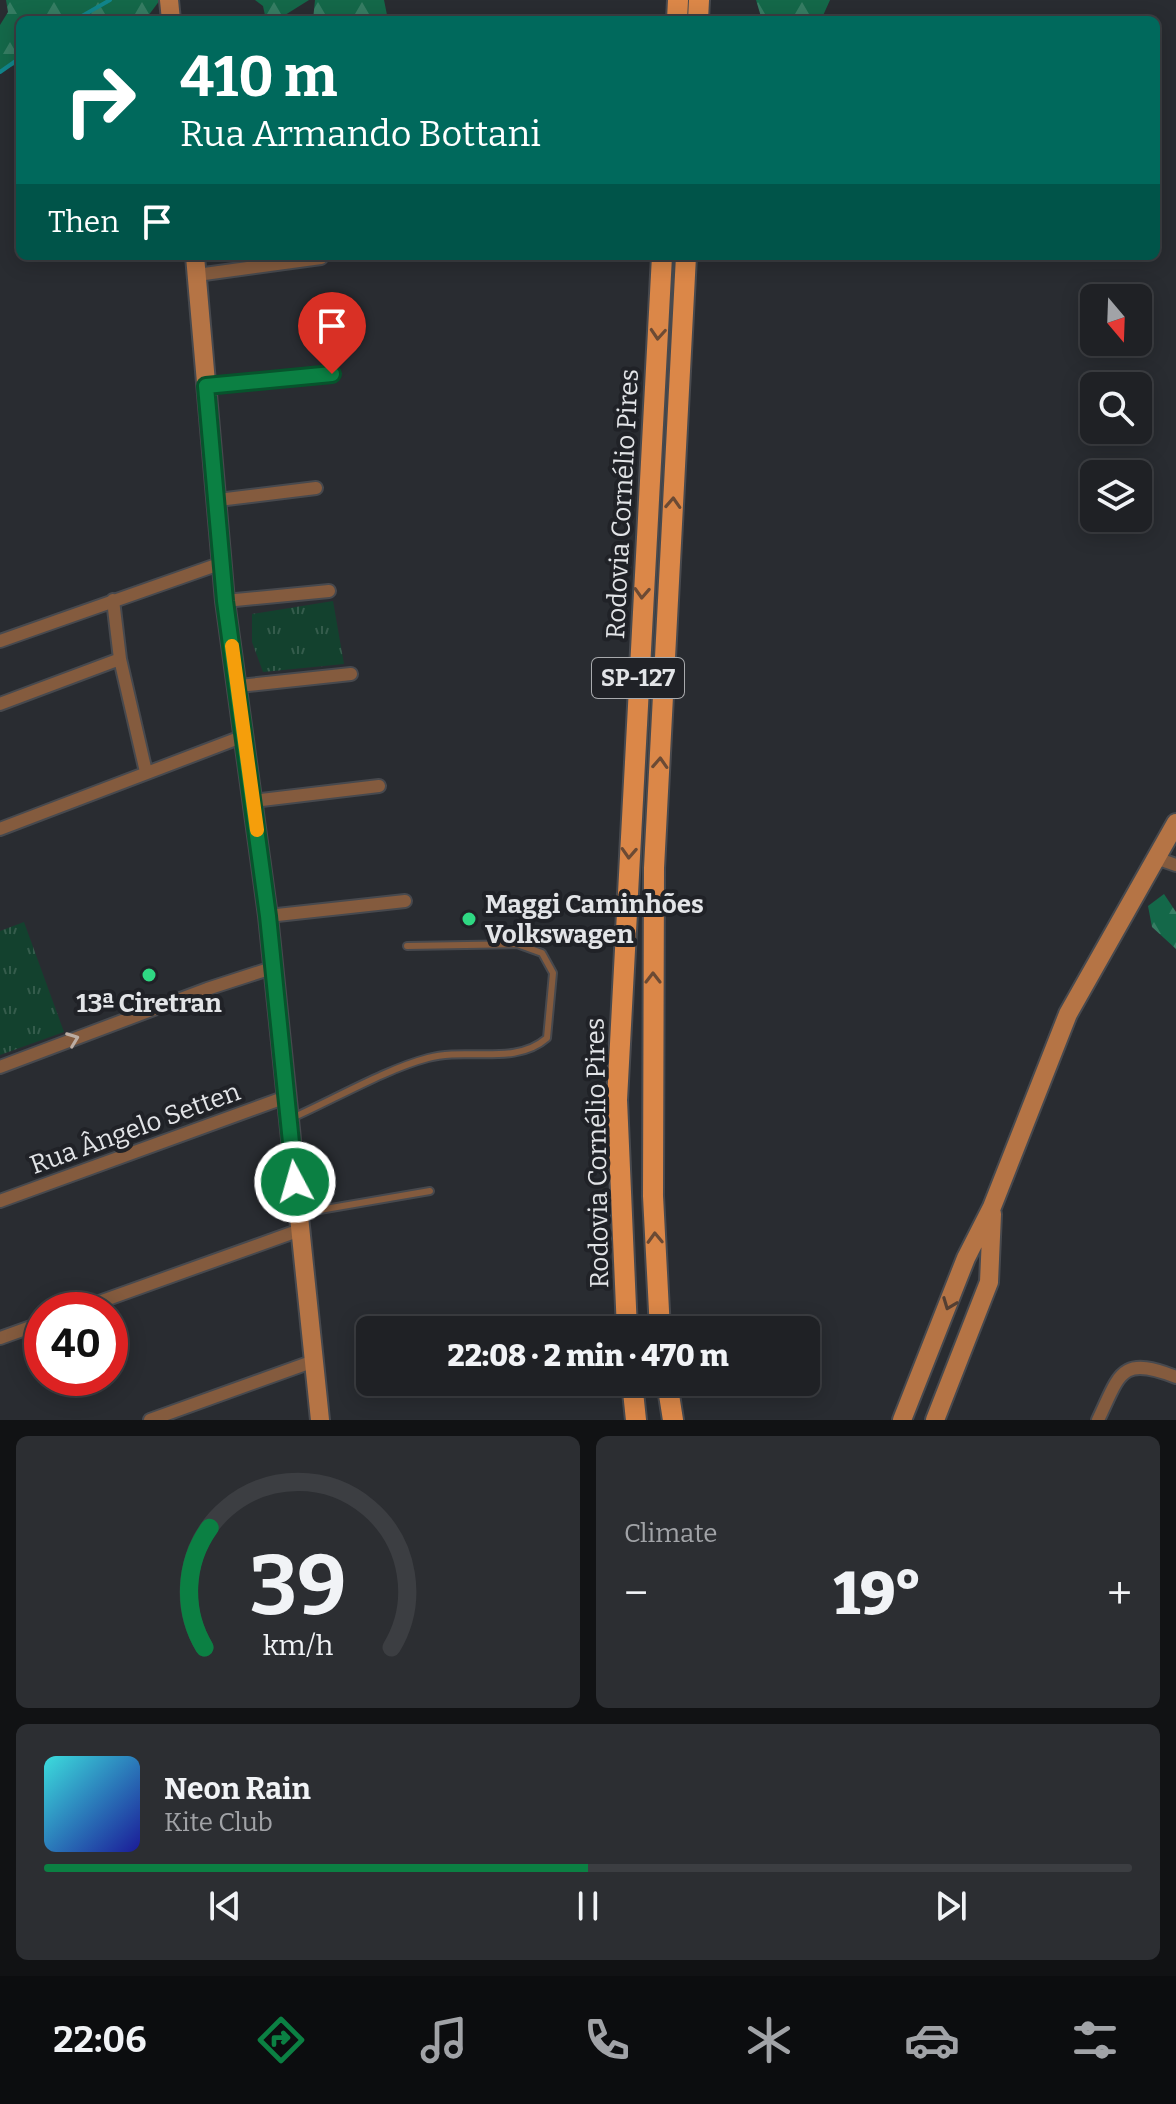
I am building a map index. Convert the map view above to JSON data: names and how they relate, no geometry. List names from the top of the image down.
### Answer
{
  "streets": {
    "main road": ["Rodovia Cornélio Pires", "SP-127"],
    "street": ["Rua Ângelo Setten"]
  },
  "places": ["Maggi Caminhões Volkswagen", "13ª Ciretran"],
  "north": "bottom",
  "page": {
    "turn": ["410 m", "Rua Armando Bottani"],
    "then": "Then",
    "limit": "40",
    "trip": "22:08 · 2 min · 470 m",
    "tile": "Climate",
    "heat": ["−", "19°", "+"],
    "song": ["Neon Rain", "Kite Club"],
    "tabs": "22:06",
    "gauge": ["39", "km/h"]
  }
}
